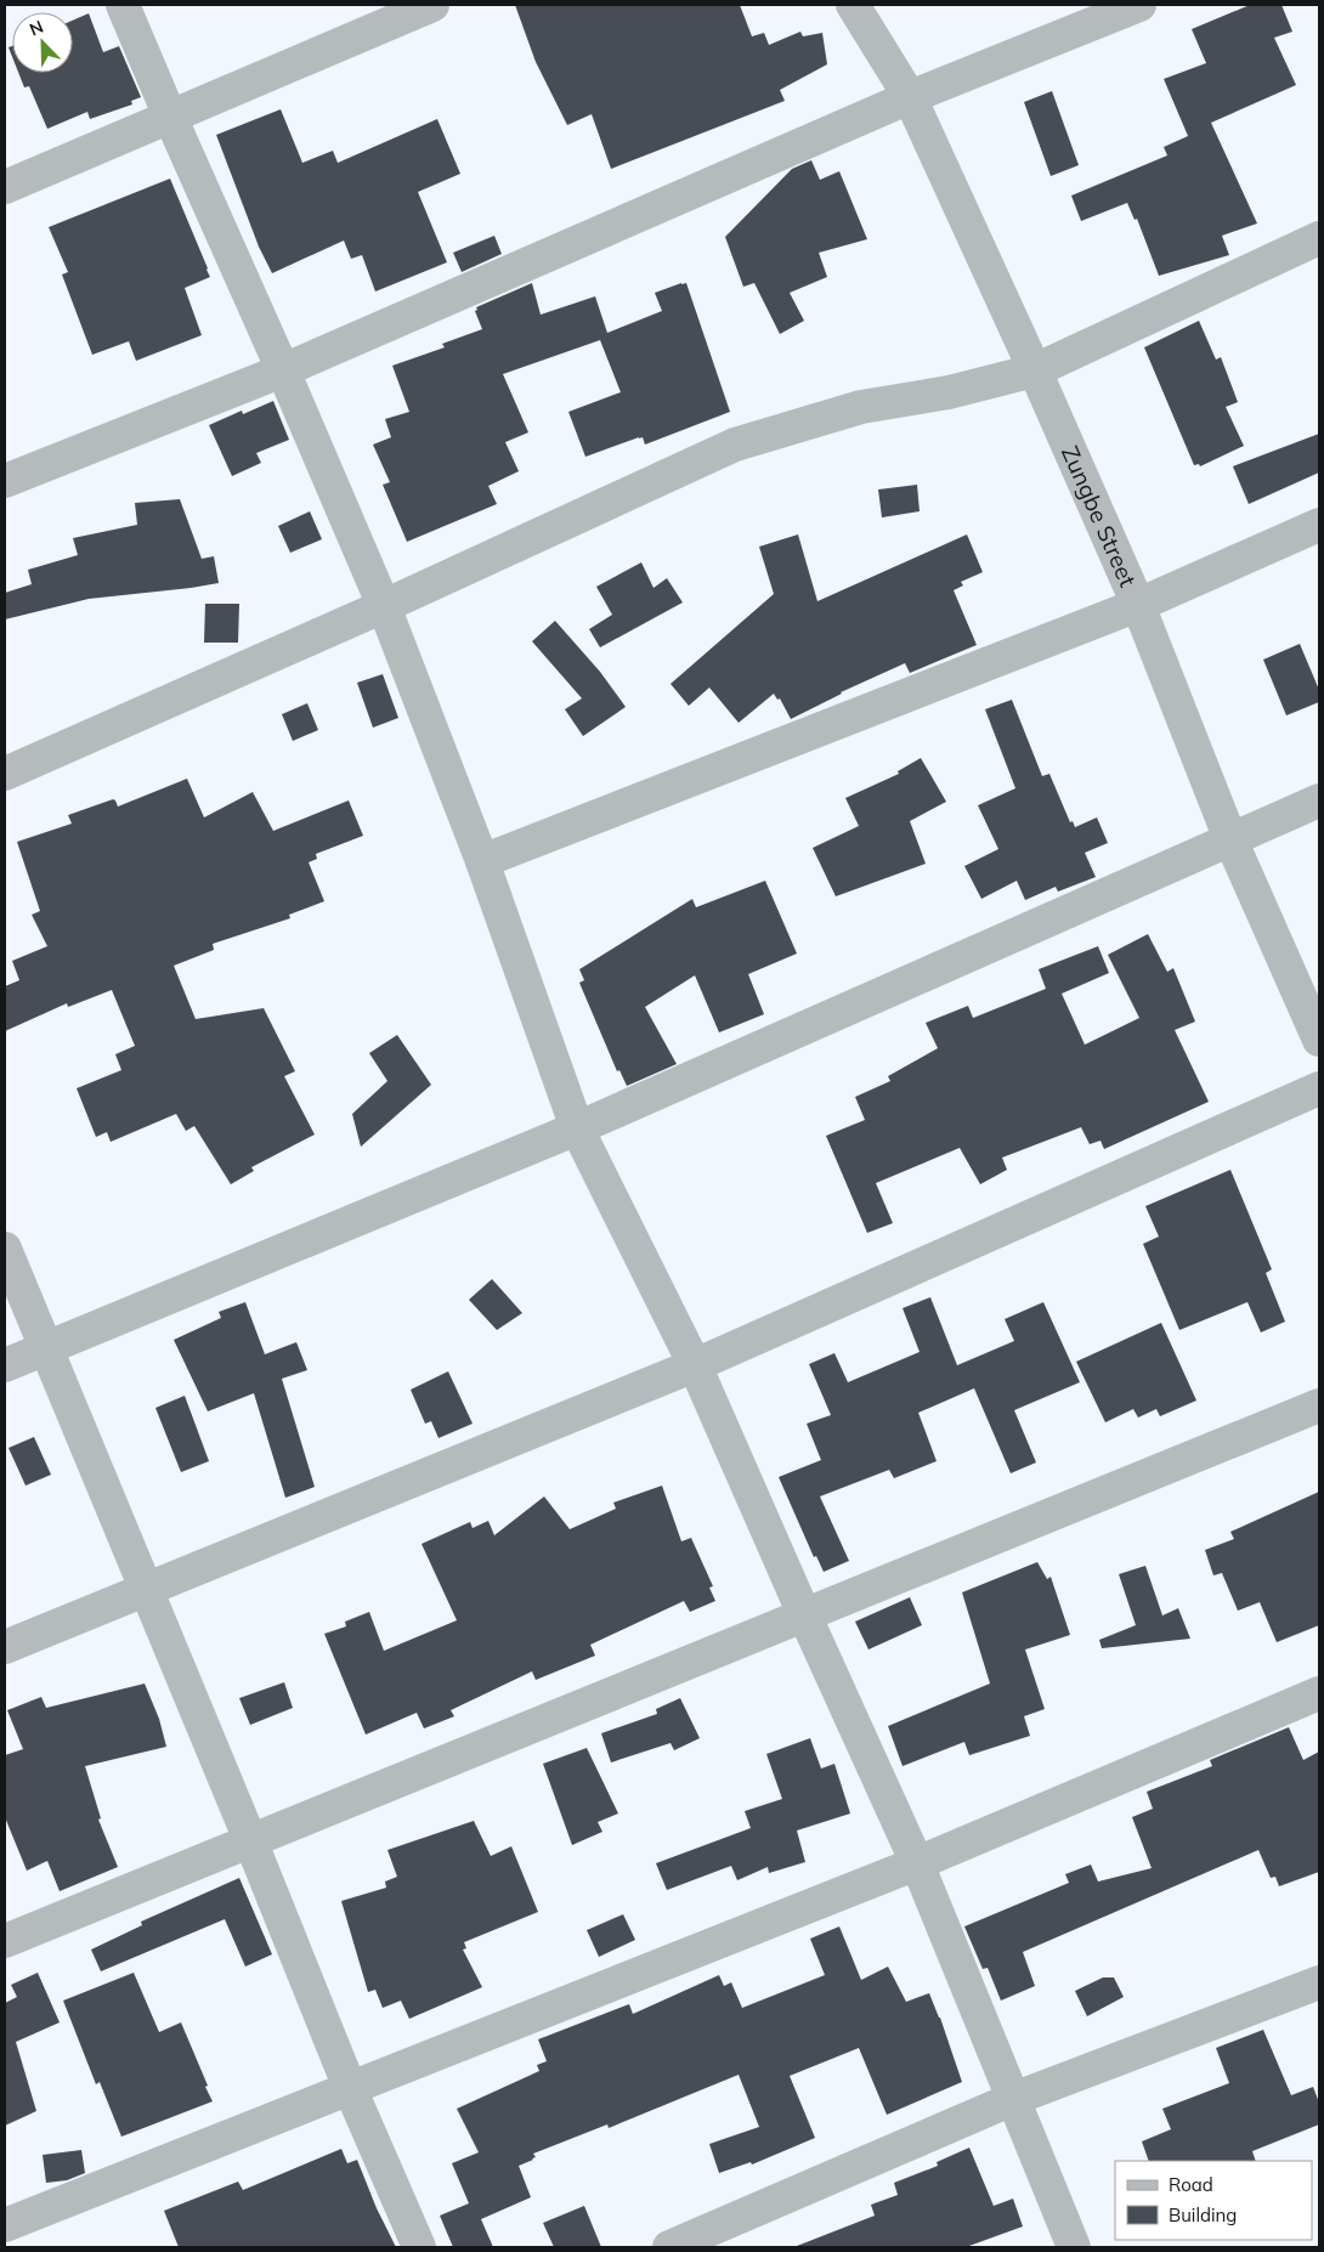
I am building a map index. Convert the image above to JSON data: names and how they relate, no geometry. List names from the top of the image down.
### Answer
{
  "streets": {
    "street": ["Zungbe Street"]
  },
  "legend": ["Road", "Building"],
  "north": "top left"
}
